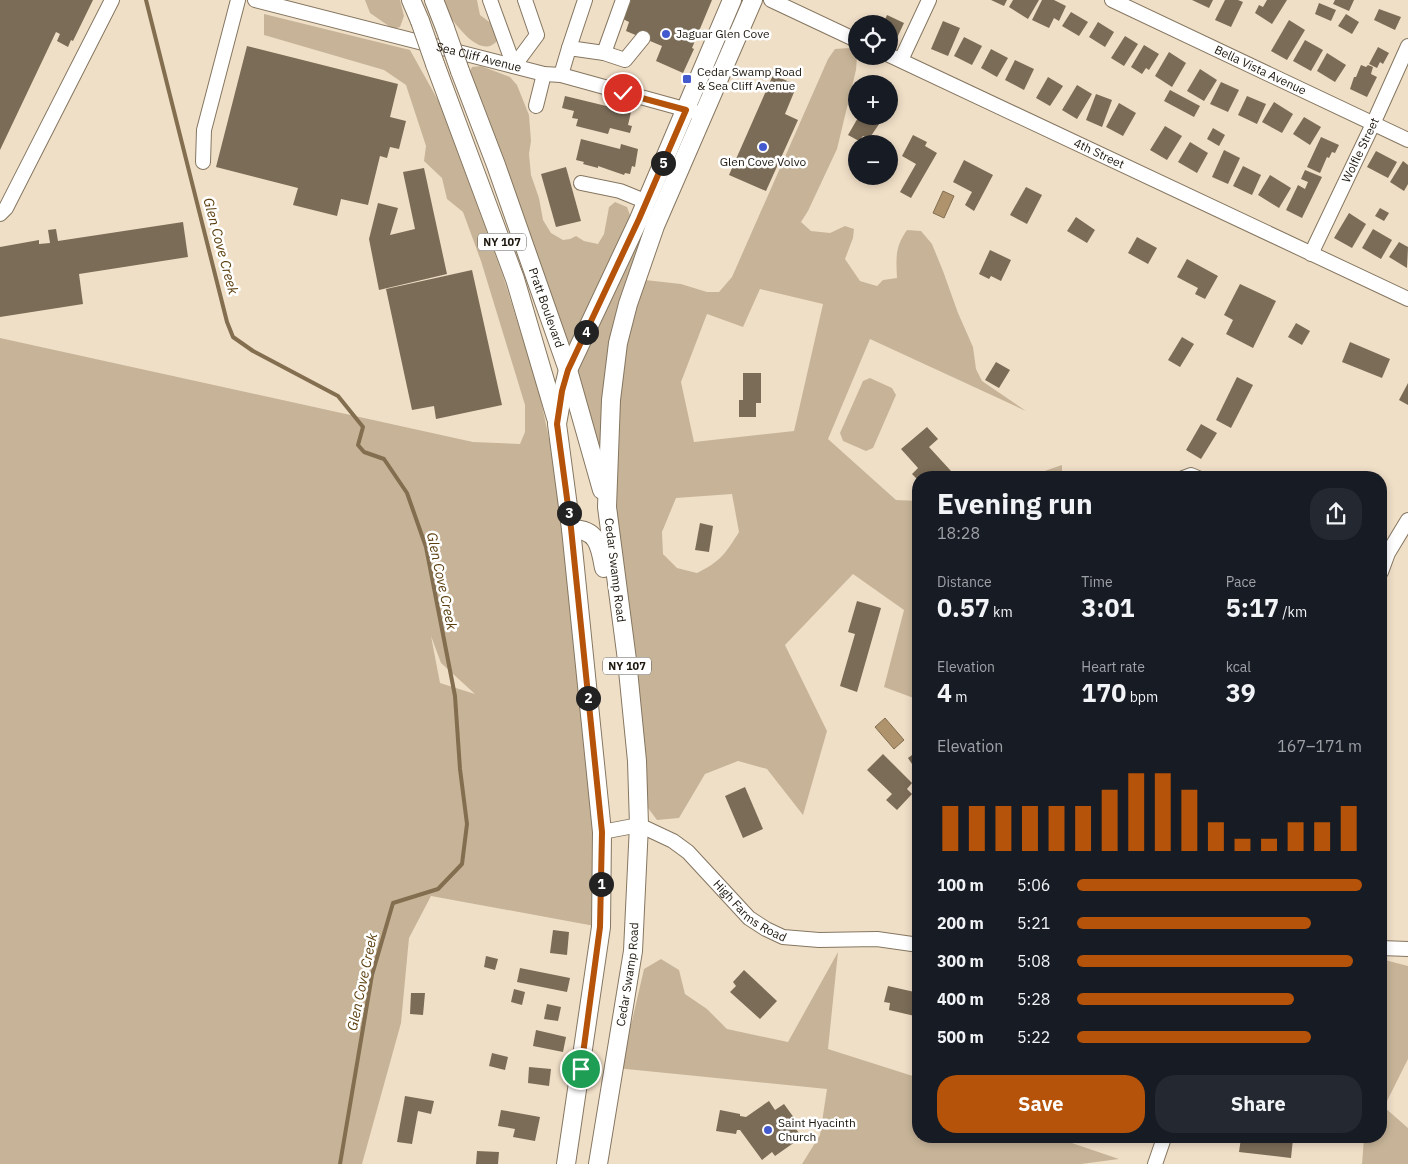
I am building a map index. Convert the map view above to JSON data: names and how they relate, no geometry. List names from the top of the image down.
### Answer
{
  "streets": {
    "main road": ["NY 107", "Pratt Boulevard", "Cedar Swamp Road"],
    "street": [
      "Sea Cliff Avenue",
      "Bella Vista Avenue",
      "Wolfle Street",
      "4th Street",
      "High Farms Road"
    ]
  },
  "crossings": [
    ["Sea Cliff Avenue", "Cedar Swamp Road"],
    ["Bella Vista Avenue", "Wolfle Street"],
    ["Wolfle Street", "4th Street"],
    ["Pratt Boulevard", "Cedar Swamp Road"],
    ["Cedar Swamp Road", "High Farms Road"]
  ],
  "water": ["Glen Cove Creek"],
  "places": {
    "other": ["Jaguar Glen Cove", "Glen Cove Volvo", "Saint Hyacinth Church"],
    "transit": ["Cedar Swamp Road & Sea Cliff Avenue"]
  },
  "page": {
    "map_buttons": ["+", "−"],
    "pins": [
      "5",
      "4",
      "3",
      "2",
      "1"
    ],
    "heading": ["Evening run", "18:28"],
    "stats": [
      ["Distance", "0.57 km"],
      ["Time", "3:01"],
      ["Pace", "5:17 /km"],
      ["Elevation", "4 m"],
      ["Heart rate", "170 bpm"],
      ["kcal", "39"]
    ],
    "chart": ["Elevation", "167–171 m"],
    "list": [
      {
        "name": "100 m",
        "note": "5:06"
      },
      {
        "name": "200 m",
        "note": "5:21"
      },
      {
        "name": "300 m",
        "note": "5:08"
      },
      {
        "name": "400 m",
        "note": "5:28"
      },
      {
        "name": "500 m",
        "note": "5:22"
      }
    ],
    "buttons": ["Save", "Share"]
  }
}
